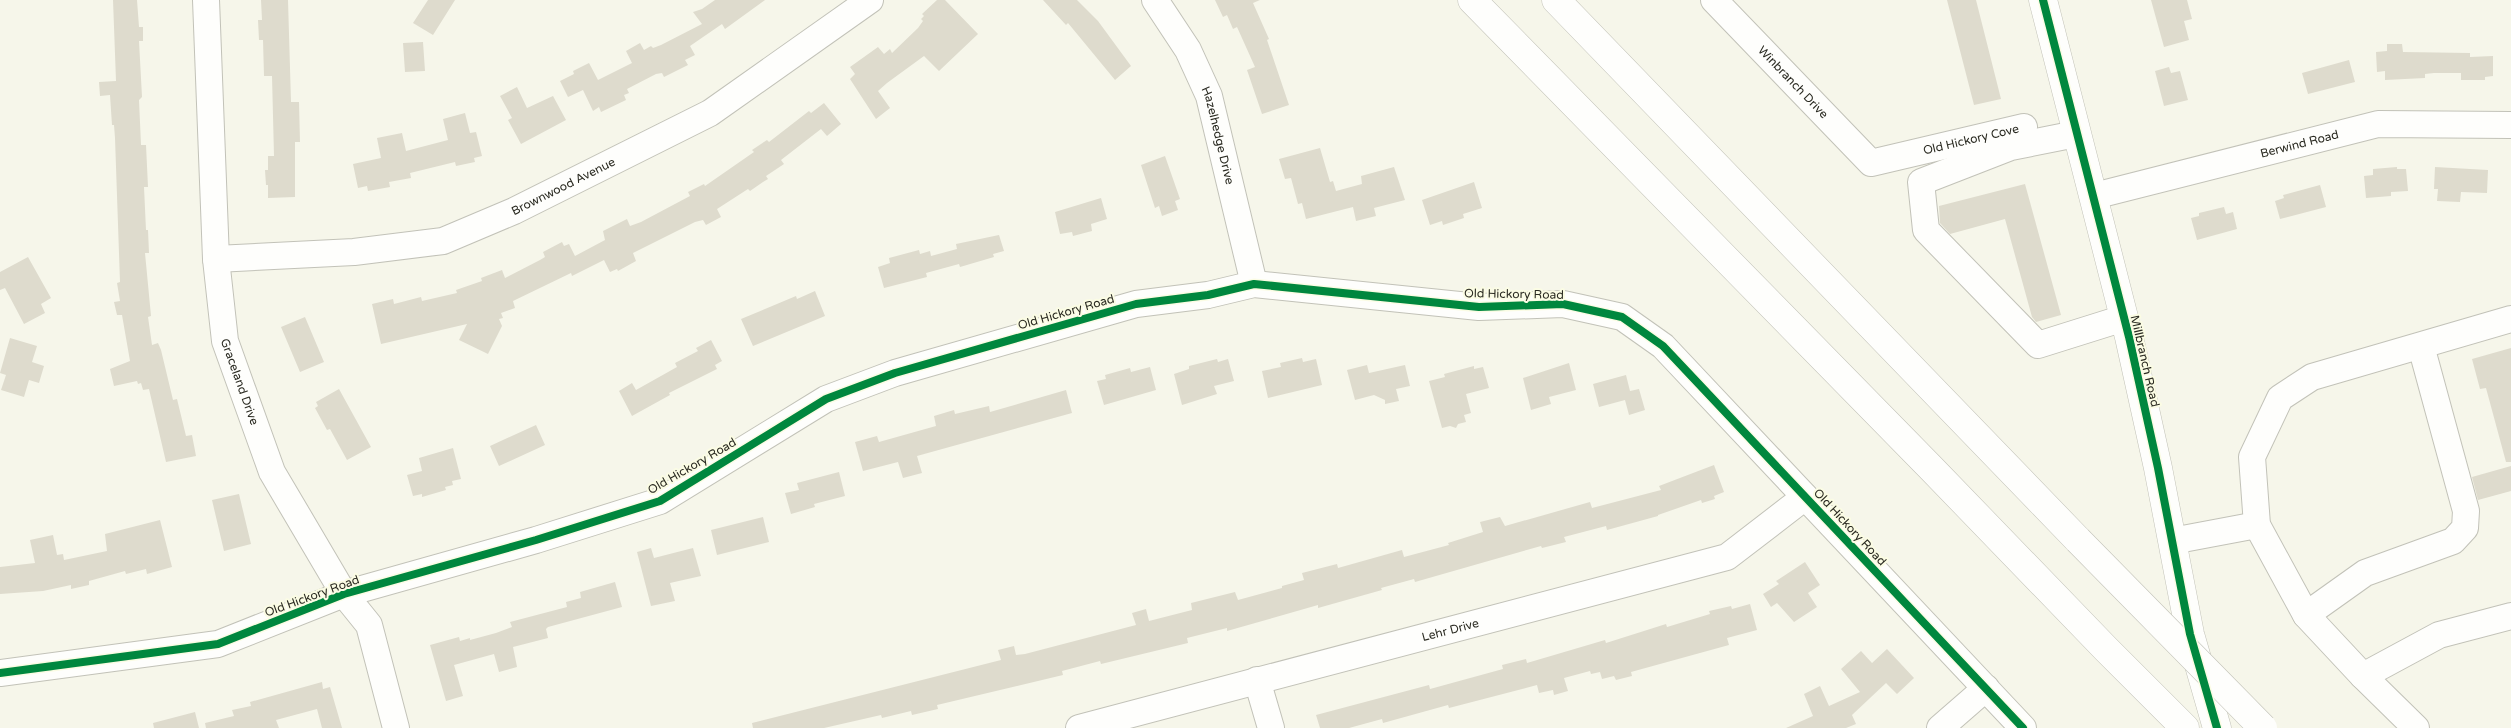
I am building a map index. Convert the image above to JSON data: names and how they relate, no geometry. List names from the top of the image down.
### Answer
{
  "streets": {
    "main road": ["Millbranch Road"],
    "street": [
      "Winbranch Drive",
      "Hazelhedge Drive",
      "Old Hickory Cove",
      "Berwind Road",
      "Brownwood Avenue",
      "Old Hickory Road",
      "Graceland Drive",
      "Lehr Drive"
    ]
  },
  "crossings": [
    ["Winbranch Drive", "Old Hickory Cove"],
    ["Hazelhedge Drive", "Old Hickory Road"],
    ["Old Hickory Cove", "Millbranch Road"],
    ["Berwind Road", "Millbranch Road"],
    ["Brownwood Avenue", "Graceland Drive"],
    ["Old Hickory Road", "Graceland Drive"],
    ["Old Hickory Road", "Lehr Drive"]
  ]
}
